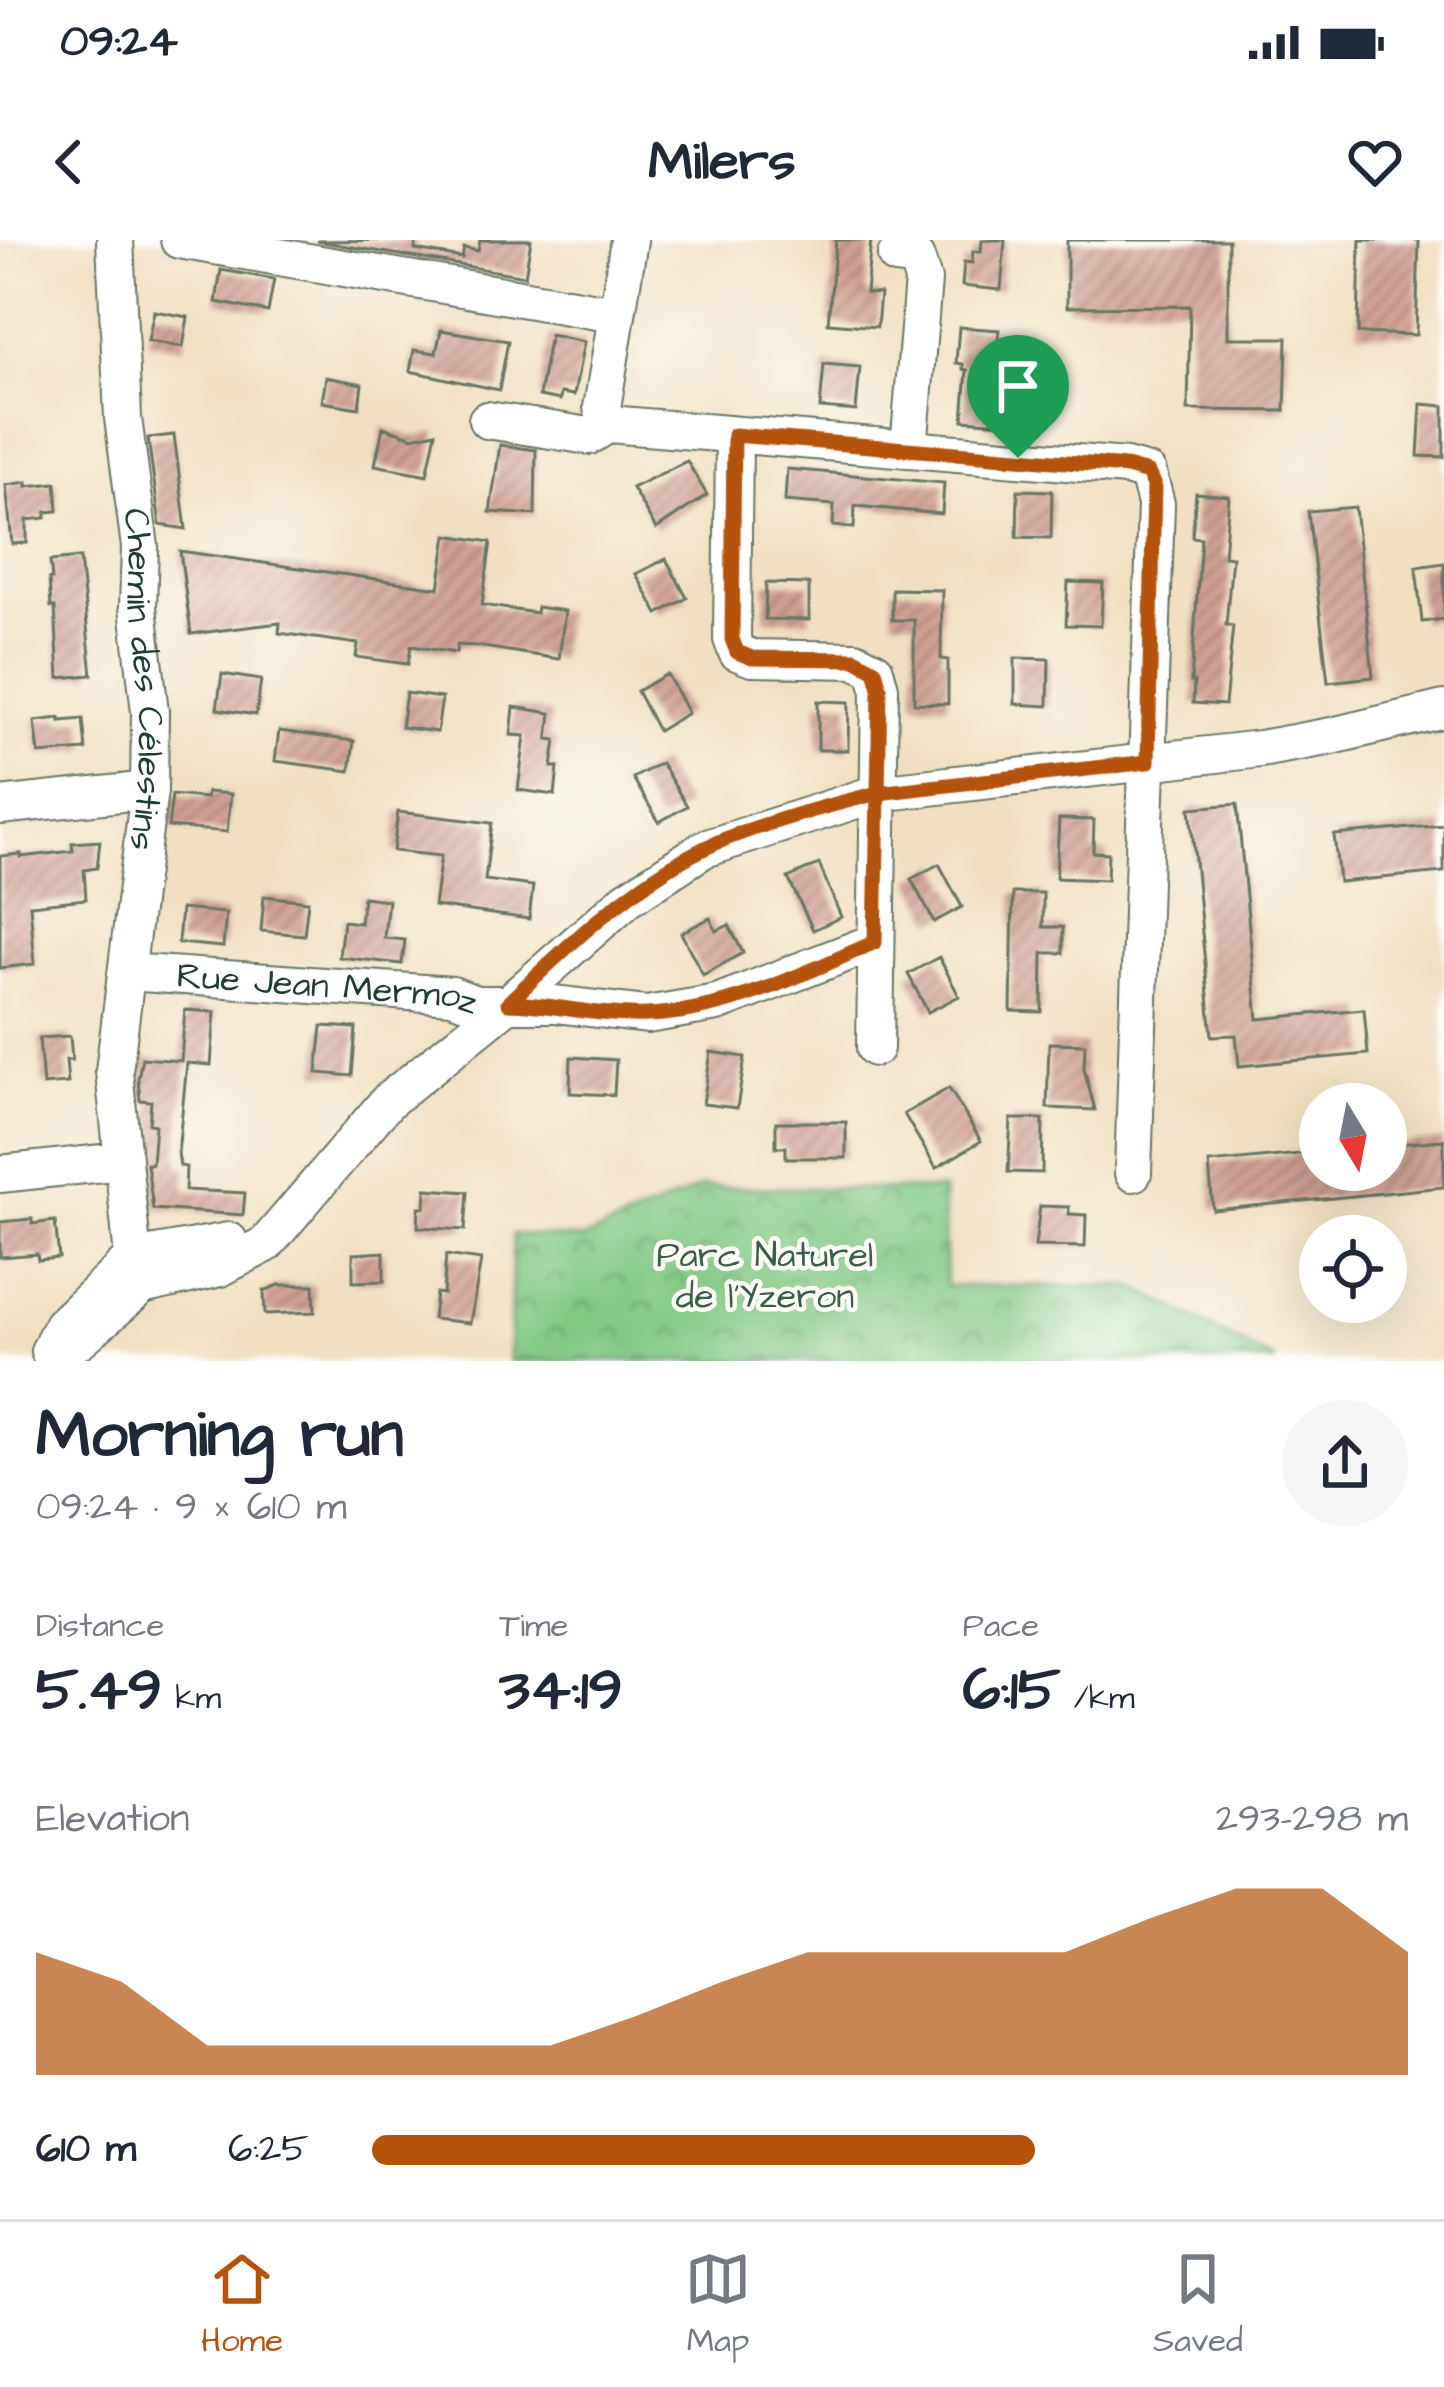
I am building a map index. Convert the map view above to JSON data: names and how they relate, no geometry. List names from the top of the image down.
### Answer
{
  "streets": {
    "street": ["Chemin des Célestins", "Rue Jean Mermoz"]
  },
  "crossings": [
    ["Chemin des Célestins", "Rue Jean Mermoz"]
  ],
  "parks": ["Parc Naturel de l'Yzeron"],
  "north": "bottom",
  "page": {
    "status": "09:24",
    "header": "Milers",
    "heading": ["Morning run", "09:24 · 9 × 610 m"],
    "stats": [
      ["Distance", "5.49 km"],
      ["Time", "34:19"],
      ["Pace", "6:15 /km"]
    ],
    "chart": ["Elevation", "293–298 m"],
    "list": [
      {
        "name": "610 m",
        "note": "6:25"
      }
    ],
    "tabs": ["Home", "Map", "Saved"]
  }
}
